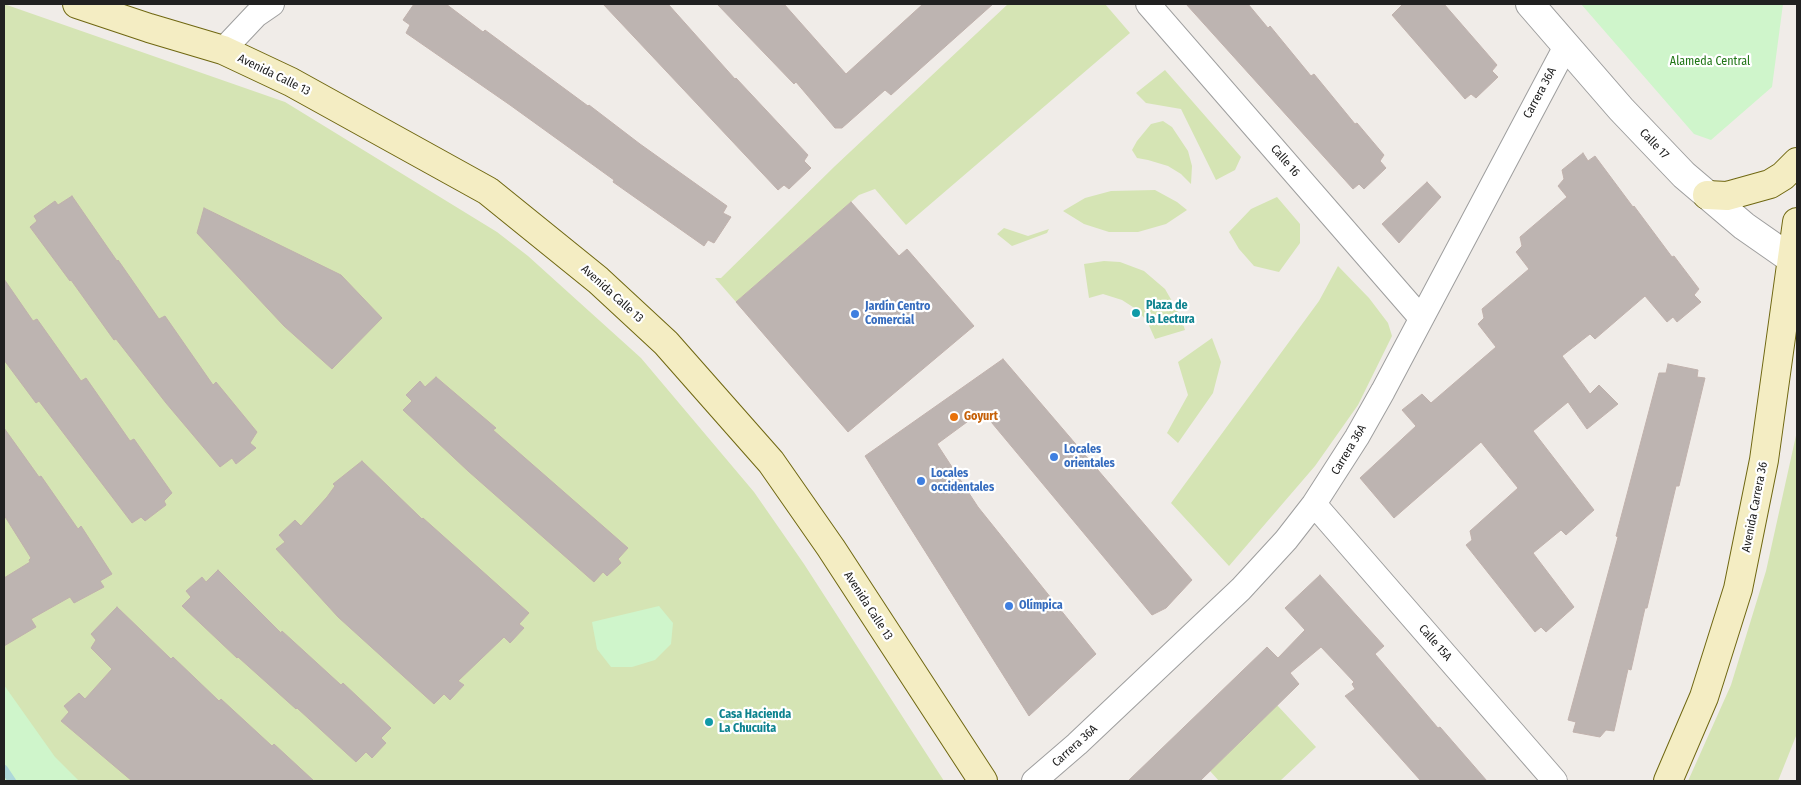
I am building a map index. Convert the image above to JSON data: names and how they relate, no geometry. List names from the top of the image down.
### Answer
{
  "streets": {
    "main road": ["Avenida Calle 13", "Avenida Carrera 36"],
    "street": [
      "Carrera 36A",
      "Calle 17",
      "Calle 16",
      "Calle 15A"
    ]
  },
  "crossings": [
    ["Carrera 36A", "Calle 17"],
    ["Carrera 36A", "Calle 16"],
    ["Carrera 36A", "Calle 15A"],
    ["Calle 17", "Avenida Carrera 36"]
  ],
  "parks": ["Alameda Central"],
  "places": [
    "Plaza de la Lectura",
    "Jardín Centro Comercial",
    "Goyurt",
    "Locales orientales",
    "Locales occidentales",
    "Olímpica",
    "Casa Hacienda La Chucuita"
  ]
}
